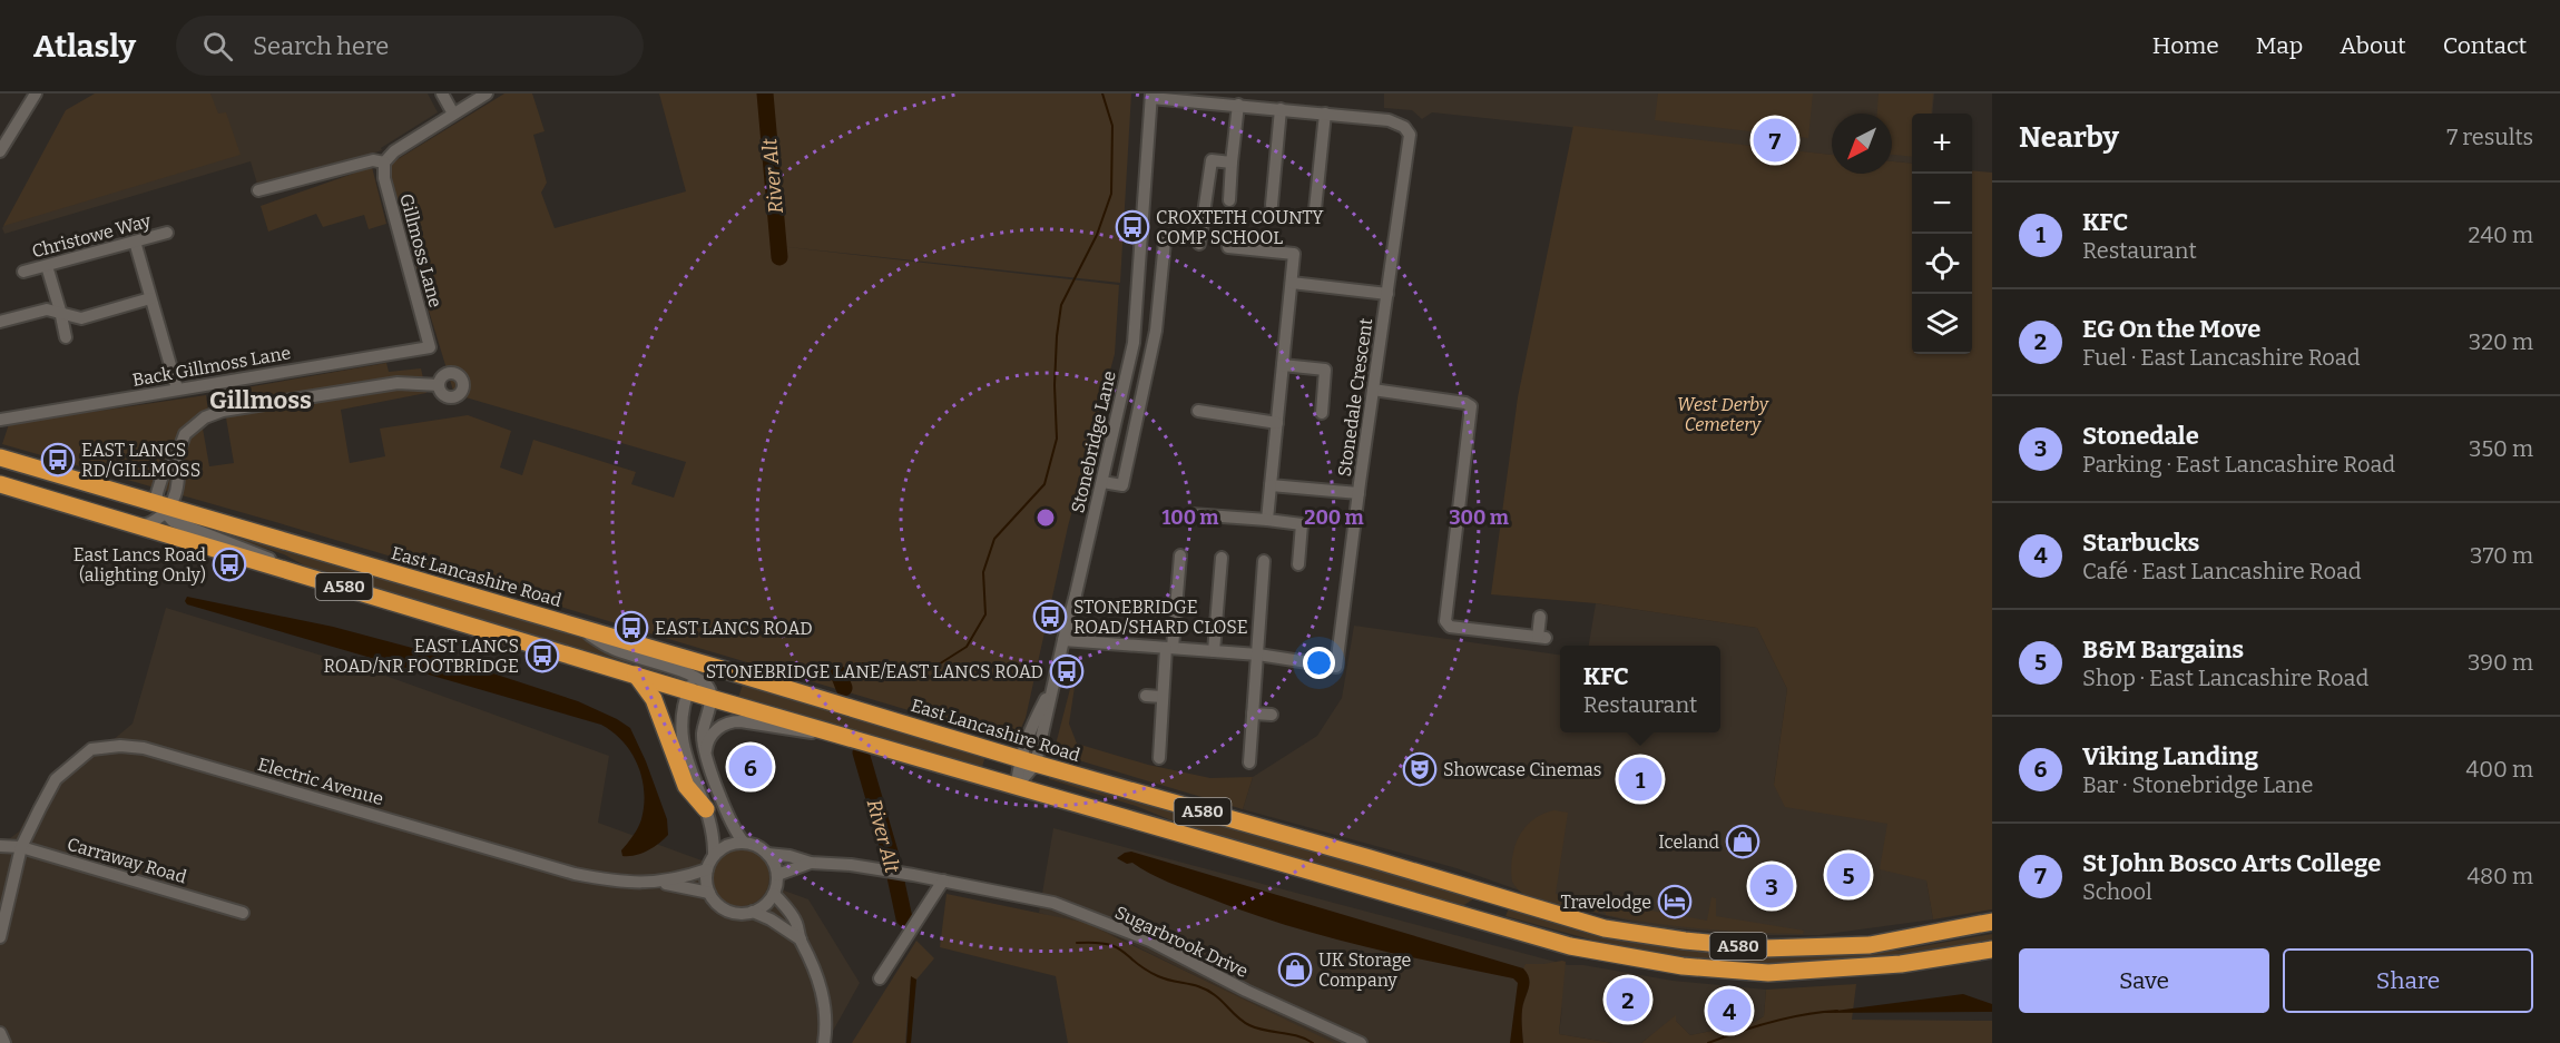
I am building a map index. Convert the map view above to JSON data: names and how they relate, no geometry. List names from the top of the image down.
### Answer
{
  "streets": {
    "highway": ["East Lancashire Road", "A580"],
    "street": [
      "Christowe Way",
      "Gillmoss Lane",
      "Back Gillmoss Lane",
      "Stonedale Crescent",
      "Stonebridge Lane",
      "Electric Avenue",
      "Carraway Road",
      "Sugarbrook Drive"
    ]
  },
  "crossings": [
    ["Gillmoss Lane", "Back Gillmoss Lane"],
    ["Stonedale Crescent", "Stonebridge Lane"],
    ["Stonebridge Lane", "East Lancashire Road"],
    ["Stonebridge Lane", "A580"],
    ["Electric Avenue", "Carraway Road"]
  ],
  "districts": ["Gillmoss"],
  "water": ["River Alt"],
  "parks": ["West Derby Cemetery"],
  "places": {
    "bus stop": [
      "CROXTETH COUNTY COMP SCHOOL",
      "EAST LANCS RD/GILLMOSS",
      "East Lancs Road (alighting Only)",
      "STONEBRIDGE ROAD/SHARD CLOSE",
      "EAST LANCS ROAD",
      "EAST LANCS ROAD/NR FOOTBRIDGE",
      "STONEBRIDGE LANE/EAST LANCS ROAD"
    ],
    "theatre": ["Showcase Cinemas"],
    "shop": ["Iceland", "UK Storage Company"],
    "hotel": ["Travelodge"]
  },
  "north": "bottom left",
  "page": {
    "header": "Atlasly",
    "search": "Search here",
    "nav": [
      "Home",
      "Map",
      "About",
      "Contact"
    ],
    "heading": ["Nearby", "7 results"],
    "map_buttons": ["+", "−"],
    "pins": [
      "7",
      "6",
      "1",
      "5",
      "3",
      "2",
      "4"
    ],
    "list": [
      {
        "mark": "1",
        "name": "KFC",
        "note": "Restaurant",
        "value": "240 m"
      },
      {
        "mark": "2",
        "name": "EG On the Move",
        "note": "Fuel · East Lancashire Road",
        "value": "320 m"
      },
      {
        "mark": "3",
        "name": "Stonedale",
        "note": "Parking · East Lancashire Road",
        "value": "350 m"
      },
      {
        "mark": "4",
        "name": "Starbucks",
        "note": "Café · East Lancashire Road",
        "value": "370 m"
      },
      {
        "mark": "5",
        "name": "B&M Bargains",
        "note": "Shop · East Lancashire Road",
        "value": "390 m"
      },
      {
        "mark": "6",
        "name": "Viking Landing",
        "note": "Bar · Stonebridge Lane",
        "value": "400 m"
      },
      {
        "mark": "7",
        "name": "St John Bosco Arts College",
        "note": "School",
        "value": "480 m"
      }
    ],
    "popup": ["KFC", "Restaurant"],
    "buttons": ["Save", "Share"]
  },
  "rings": ["100 m", "200 m", "300 m"]
}
